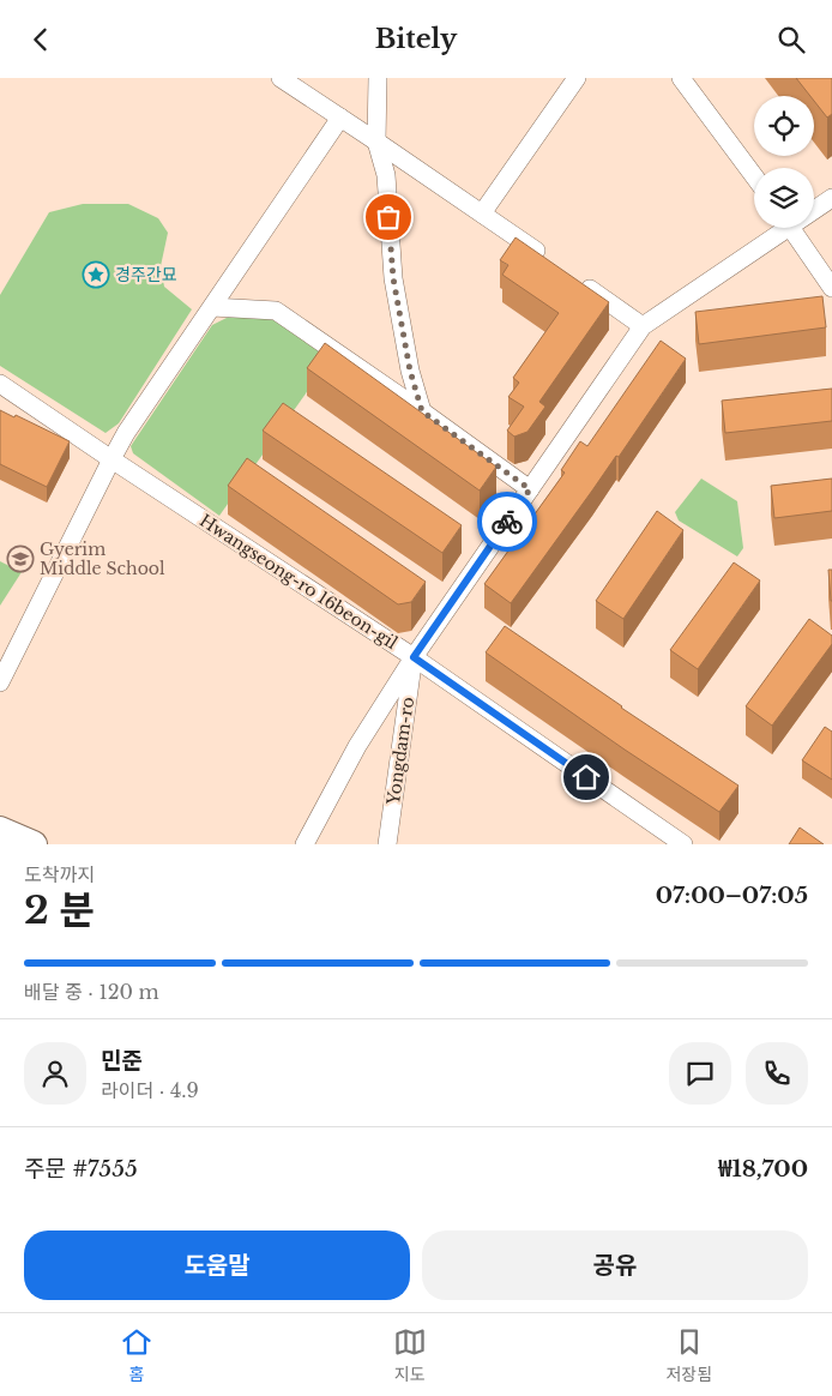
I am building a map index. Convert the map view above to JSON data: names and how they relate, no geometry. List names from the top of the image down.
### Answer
{
  "streets": {
    "street": ["Hwangseong-ro 16beon-gil", "Yongdam-ro"]
  },
  "crossings": [
    ["Hwangseong-ro 16beon-gil", "Yongdam-ro"]
  ],
  "places": {
    "place": ["경주간묘"],
    "school or university": ["Gyerim Middle School"]
  },
  "page": {
    "header": "Bitely",
    "heading": ["2 분", "도착까지", "07:00–07:05"],
    "panel": [
      "민준",
      "라이더 · 4.9",
      "주문 #7555",
      "₩18,700"
    ],
    "bar": "배달 중 · 120 m",
    "buttons": ["도움말", "공유"],
    "tabs": ["홈", "지도", "저장됨"]
  }
}
